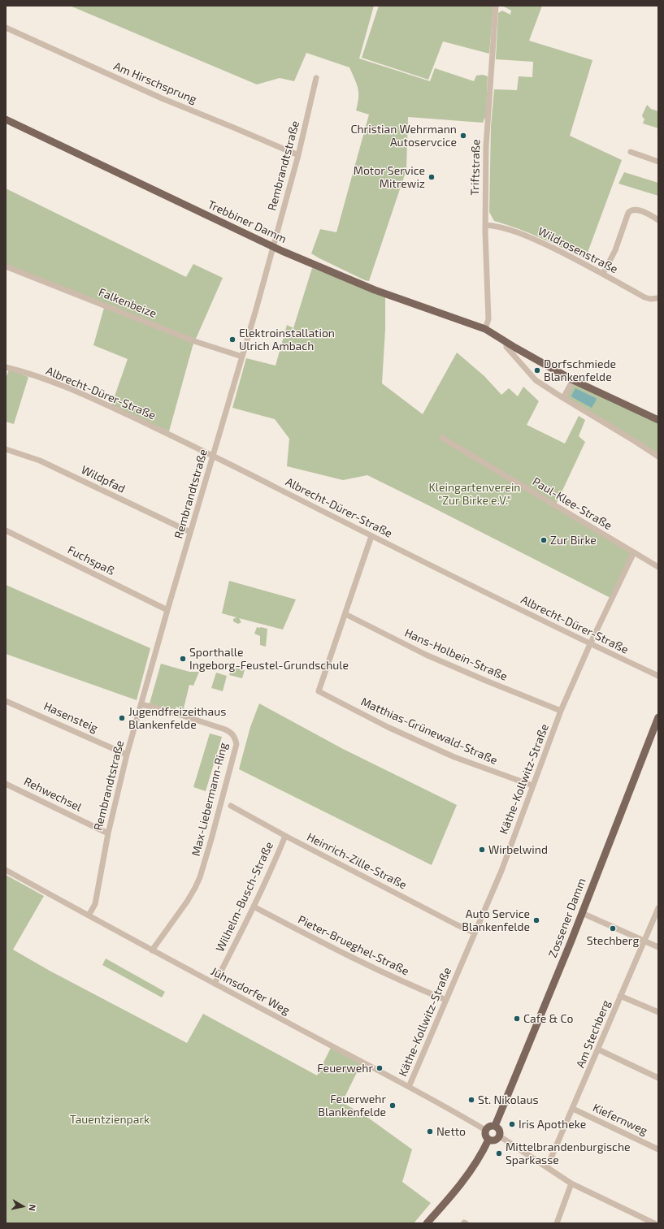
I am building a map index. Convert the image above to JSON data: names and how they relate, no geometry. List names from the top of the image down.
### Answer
{
  "streets": {
    "main road": ["Trebbiner Damm", "Zossener Damm"],
    "street": [
      "Am Hirschsprung",
      "Rembrandtstraße",
      "Triftstraße",
      "Wildrosenstraße",
      "Falkenbeize",
      "Albrecht-Dürer-Straße",
      "Wildpfad",
      "Paul-Klee-Straße",
      "Fuchspaß",
      "Hans-Holbein-Straße",
      "Hasensteig",
      "Matthias-Grünewald-Straße",
      "Käthe-Kollwitz-Straße",
      "Rehwechsel",
      "Max-Liebermann-Ring",
      "Heinrich-Zille-Straße",
      "Wilhelm-Busch-Straße",
      "Pieter-Brueghel-Straße",
      "Jühnsdorfer Weg",
      "Am Stechberg",
      "Kiefernweg"
    ]
  },
  "crossings": [
    ["Am Hirschsprung", "Rembrandtstraße"],
    ["Rembrandtstraße", "Trebbiner Damm"],
    ["Rembrandtstraße", "Falkenbeize"],
    ["Rembrandtstraße", "Albrecht-Dürer-Straße"],
    ["Rembrandtstraße", "Wildpfad"],
    ["Rembrandtstraße", "Fuchspaß"],
    ["Rembrandtstraße", "Hasensteig"],
    ["Rembrandtstraße", "Rehwechsel"],
    ["Rembrandtstraße", "Max-Liebermann-Ring"],
    ["Rembrandtstraße", "Jühnsdorfer Weg"],
    ["Triftstraße", "Trebbiner Damm"],
    ["Triftstraße", "Wildrosenstraße"],
    ["Albrecht-Dürer-Straße", "Käthe-Kollwitz-Straße"],
    ["Paul-Klee-Straße", "Käthe-Kollwitz-Straße"],
    ["Hans-Holbein-Straße", "Matthias-Grünewald-Straße"],
    ["Hans-Holbein-Straße", "Käthe-Kollwitz-Straße"],
    ["Matthias-Grünewald-Straße", "Käthe-Kollwitz-Straße"],
    ["Käthe-Kollwitz-Straße", "Heinrich-Zille-Straße"],
    ["Käthe-Kollwitz-Straße", "Pieter-Brueghel-Straße"],
    ["Käthe-Kollwitz-Straße", "Jühnsdorfer Weg"],
    ["Max-Liebermann-Ring", "Jühnsdorfer Weg"],
    ["Heinrich-Zille-Straße", "Wilhelm-Busch-Straße"],
    ["Wilhelm-Busch-Straße", "Pieter-Brueghel-Straße"],
    ["Wilhelm-Busch-Straße", "Jühnsdorfer Weg"],
    ["Zossener Damm", "Jühnsdorfer Weg"],
    ["Am Stechberg", "Kiefernweg"]
  ],
  "parks": ["Kleingartenverein \"Zur Birke e.V.\"", "Tauentzienpark"],
  "places": [
    "Christian Wehrmann Autoservcice",
    "Motor Service Mitrewiz",
    "Elektroinstallation Ulrich Ambach",
    "Dorfschmiede Blankenfelde",
    "Zur Birke",
    "Sporthalle Ingeborg-Feustel-Grundschule",
    "Jugendfreizeithaus Blankenfelde",
    "Wirbelwind",
    "Auto Service Blankenfelde",
    "Stechberg",
    "Cafe & Co",
    "Feuerwehr",
    "St. Nikolaus",
    "Feuerwehr Blankenfelde",
    "Iris Apotheke",
    "Netto",
    "Mittelbrandenburgische Sparkasse"
  ],
  "north": "right"
}
